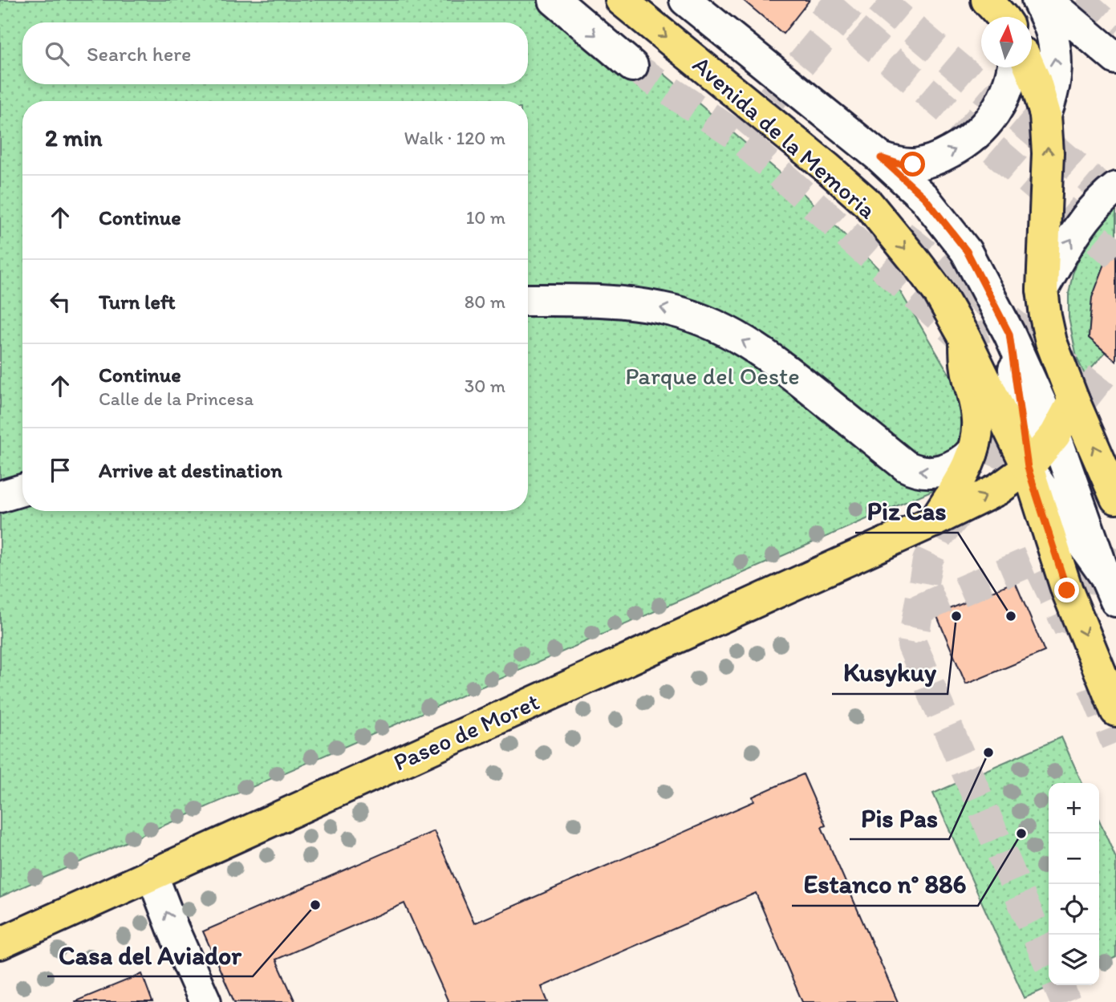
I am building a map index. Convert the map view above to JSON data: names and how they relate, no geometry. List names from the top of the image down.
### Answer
{
  "streets": {
    "main road": ["Avenida de la Memoria", "Paseo de Moret"]
  },
  "crossings": [
    ["Avenida de la Memoria", "Paseo de Moret"]
  ],
  "one_way": ["Avenida de la Memoria"],
  "parks": ["Parque del Oeste"],
  "places": [
    "Kusykuy",
    "Piz Cas",
    "Pis Pas",
    "Estanco n° 886",
    "Casa del Aviador"
  ],
  "north": "top",
  "page": {
    "search": "Search here",
    "heading": ["2 min", "Walk · 120 m"],
    "list": [
      ["Continue", "10 m"],
      ["Turn left", "80 m"],
      ["Continue", "Calle de la Princesa", "30 m"],
      "Arrive at destination"
    ],
    "map_buttons": ["+", "−"]
  }
}
